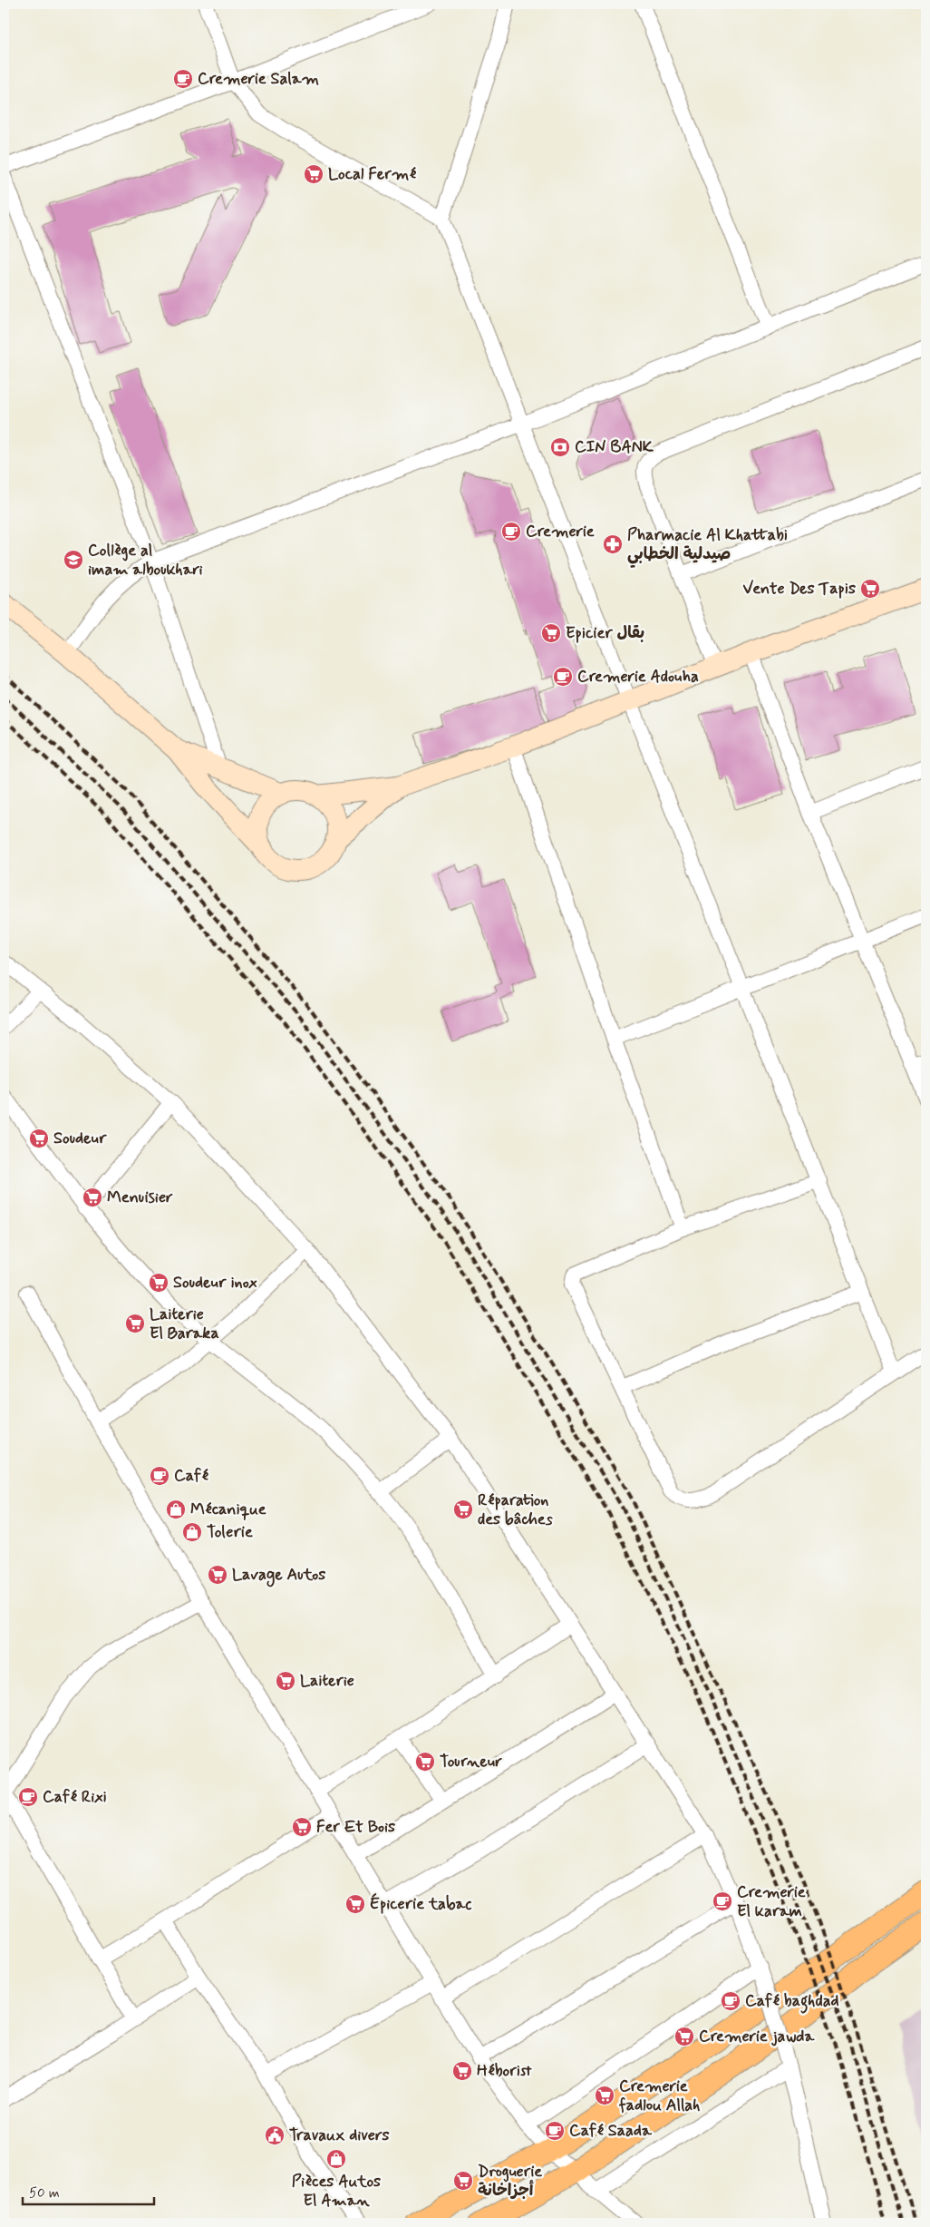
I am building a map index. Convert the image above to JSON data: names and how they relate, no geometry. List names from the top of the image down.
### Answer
{
  "places": {
    "cafe": [
      "Cremerie Salam",
      "Cremerie",
      "Cremerie Adouha",
      "Café",
      "Café Rixi",
      "Cremerie El karam",
      "Café baghdad",
      "Café Saada"
    ],
    "supermarket": [
      "Local Fermé",
      "Vente Des Tapis",
      "Epicier بقال",
      "Soudeur",
      "Menuisier",
      "Soudeur inox",
      "Laiterie El Baraka",
      "Réparation des bâches",
      "Lavage Autos",
      "Laiterie",
      "Tourneur",
      "Fer Et Bois",
      "Épicerie tabac",
      "Cremerie jawda",
      "Héborist",
      "Cremerie fadlou Allah",
      "Droguerie أجزاخانة"
    ],
    "bank": ["CIN BANK"],
    "pharmacy": ["Pharmacie Al Khattabi صيدلية الخطابي"],
    "school or university": ["Collège al imam alboukhari"],
    "shop": ["Mécanique", "Tolerie", "Pièces Autos El Aman"],
    "public building": ["Travaux divers"]
  },
  "scale_bar": "50 m"
}
